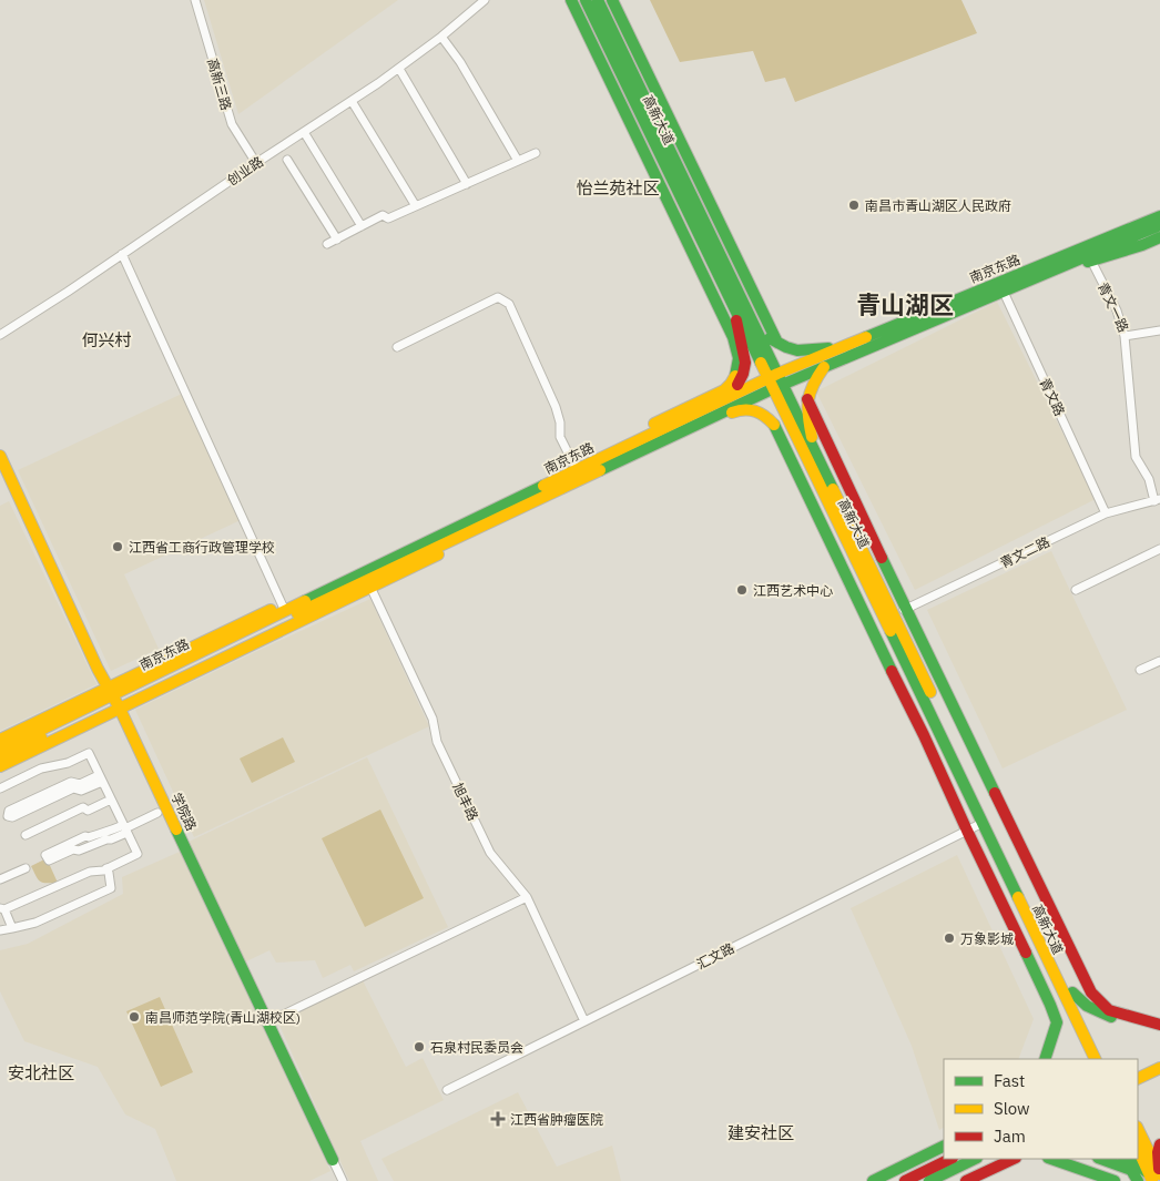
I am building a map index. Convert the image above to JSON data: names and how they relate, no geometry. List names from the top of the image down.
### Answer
{
  "streets": {
    "main road": ["高新大道", "南京东路", "学院路"],
    "street": [
      "高新三路",
      "创业路",
      "青文一路",
      "青文路",
      "青文二路",
      "旭丰路",
      "汇文路"
    ]
  },
  "crossings": [
    ["高新三路", "创业路"],
    ["高新大道", "南京东路"],
    ["高新大道", "青文二路"],
    ["高新大道", "汇文路"],
    ["南京东路", "青文一路"],
    ["南京东路", "青文路"],
    ["南京东路", "旭丰路"],
    ["南京东路", "学院路"],
    ["青文路", "青文二路"],
    ["旭丰路", "汇文路"]
  ],
  "districts": [
    "怡兰苑社区",
    "青山湖区",
    "何兴村",
    "安北社区",
    "建安社区"
  ],
  "places": {
    "other": [
      "南昌市青山湖区人民政府",
      "江西省工商行政管理学校",
      "江西艺术中心",
      "万象影城",
      "南昌师范学院(青山湖校区)",
      "石泉村民委员会"
    ],
    "health": ["江西省肿瘤医院"]
  },
  "legend": ["Fast", "Slow", "Jam"]
}
